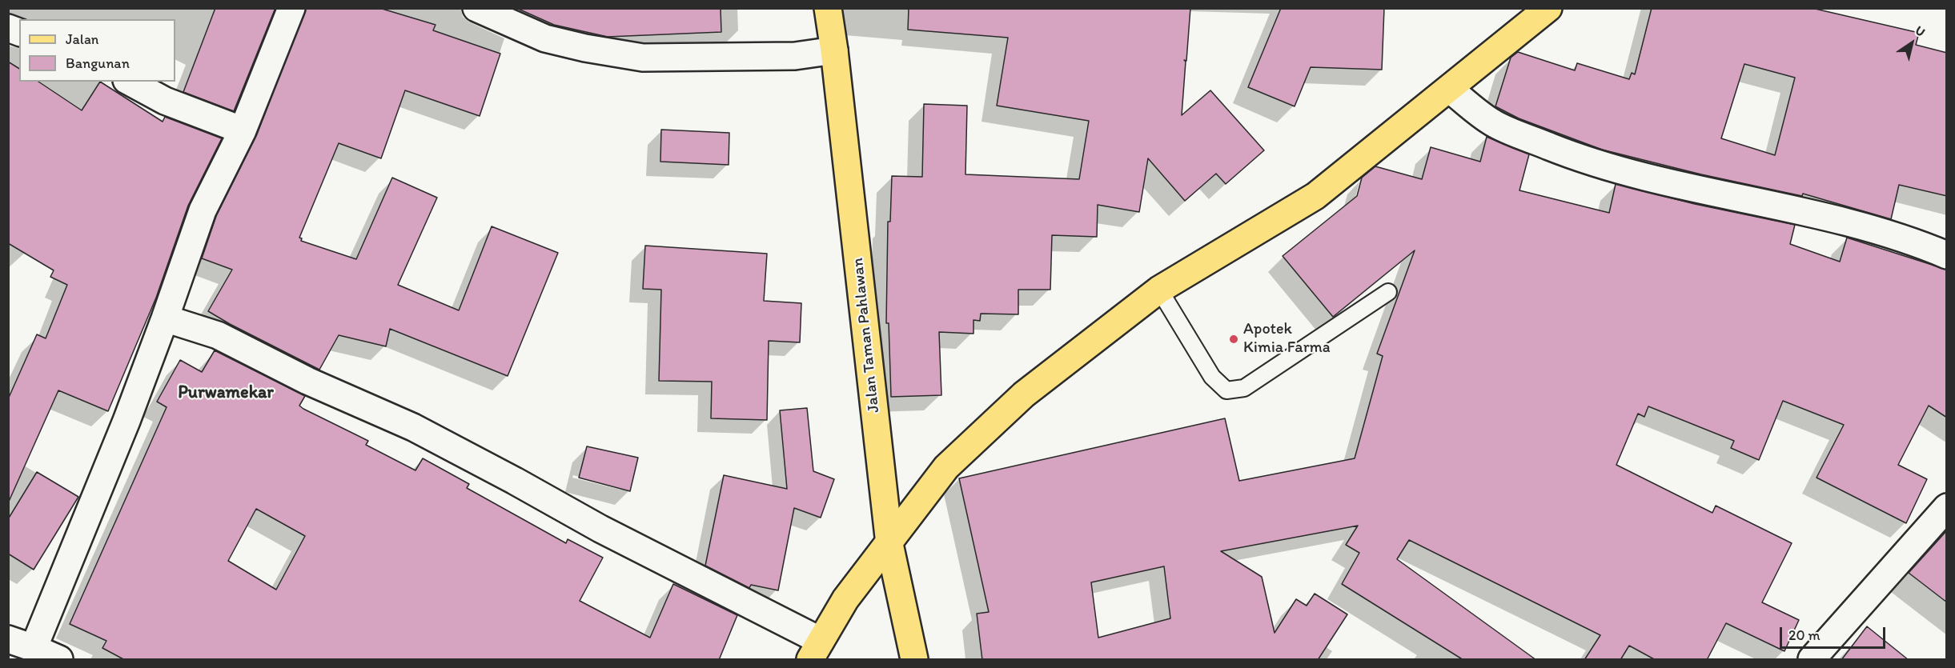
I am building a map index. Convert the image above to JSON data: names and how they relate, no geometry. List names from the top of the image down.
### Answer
{
  "streets": {
    "main road": ["Jalan Taman Pahlawan"]
  },
  "districts": ["Purwamekar"],
  "places": ["Apotek Kimia Farma"],
  "legend": ["Jalan", "Bangunan"],
  "scale_bar": "20 m",
  "north": "top right"
}
